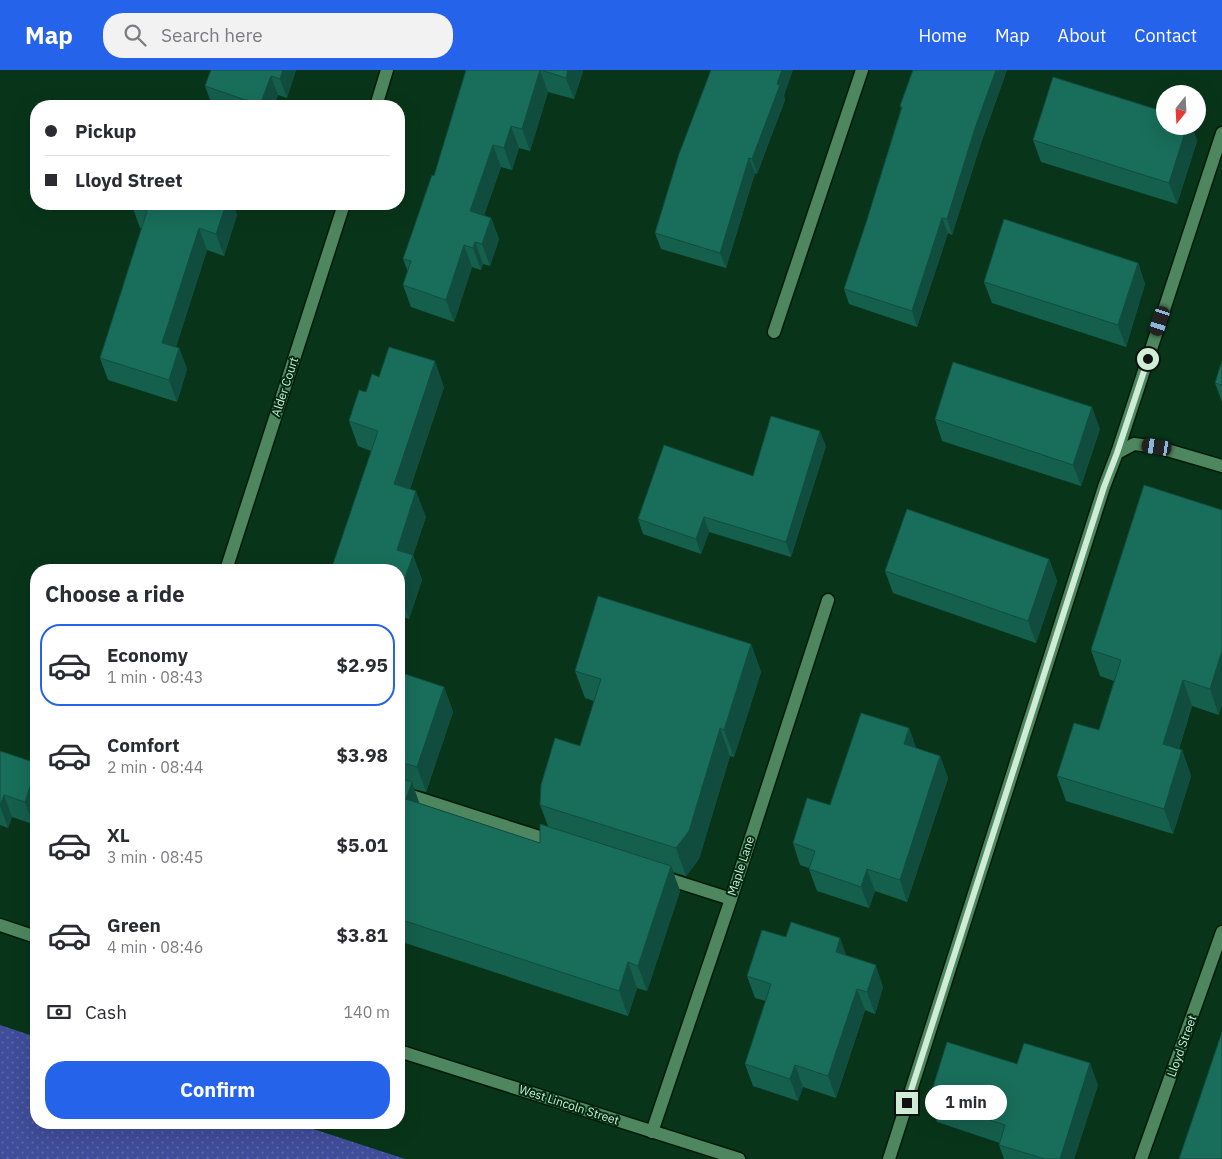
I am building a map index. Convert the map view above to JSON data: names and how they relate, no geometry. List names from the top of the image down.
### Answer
{
  "streets": {
    "street": [
      "Alder Court",
      "Maple Lane",
      "Lloyd Street",
      "West Lincoln Street"
    ]
  },
  "crossings": [
    ["Maple Lane", "West Lincoln Street"]
  ],
  "north": "bottom",
  "page": {
    "header": "Map",
    "search": "Search here",
    "nav": [
      "Home",
      "Map",
      "About",
      "Contact"
    ],
    "banner": ["Pickup", "Lloyd Street"],
    "heading": "Choose a ride",
    "list": [
      {
        "name": "Economy",
        "note": "1 min · 08:43",
        "value": "$2.95"
      },
      {
        "name": "Comfort",
        "note": "2 min · 08:44",
        "value": "$3.98"
      },
      {
        "name": "XL",
        "note": "3 min · 08:45",
        "value": "$5.01"
      },
      {
        "name": "Green",
        "note": "4 min · 08:46",
        "value": "$3.81"
      }
    ],
    "pay": ["Cash", "140 m"],
    "buttons": "Confirm",
    "bubble": "1 min"
  }
}
